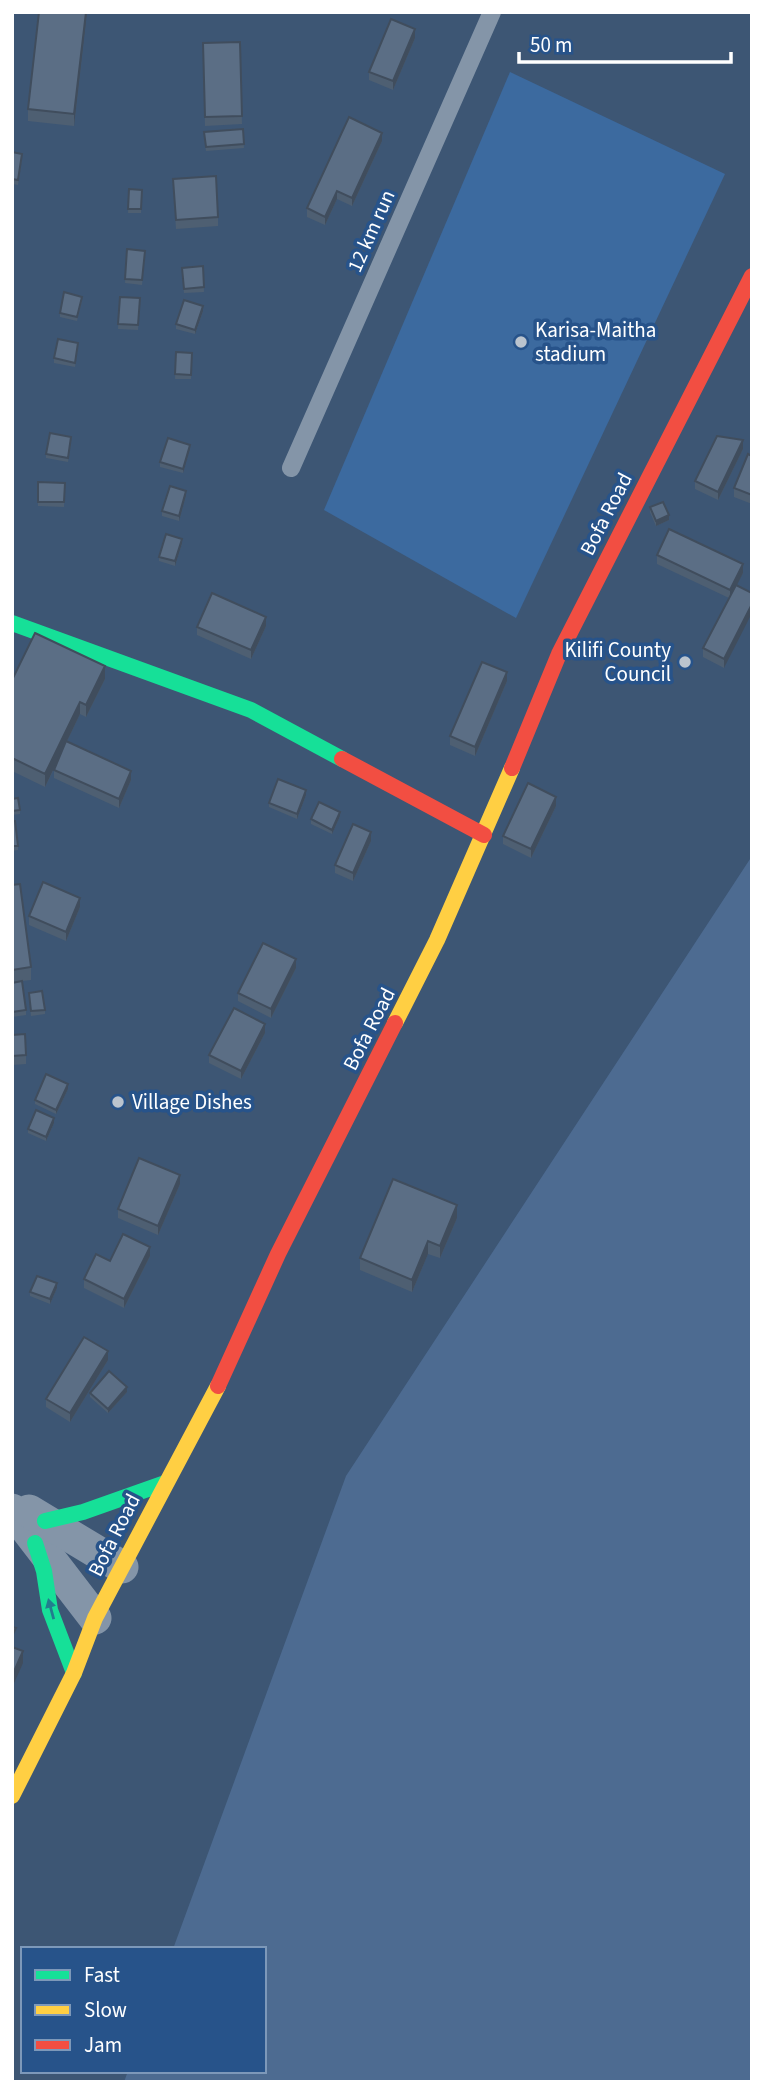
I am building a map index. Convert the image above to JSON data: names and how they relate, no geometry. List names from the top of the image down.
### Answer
{
  "streets": {
    "street": ["Bofa Road"],
    "lane": ["12 km run"]
  },
  "places": ["Karisa-Maitha stadium", "Kilifi County Council", "Village Dishes"],
  "legend": ["Fast", "Slow", "Jam"],
  "scale_bar": "50 m"
}
